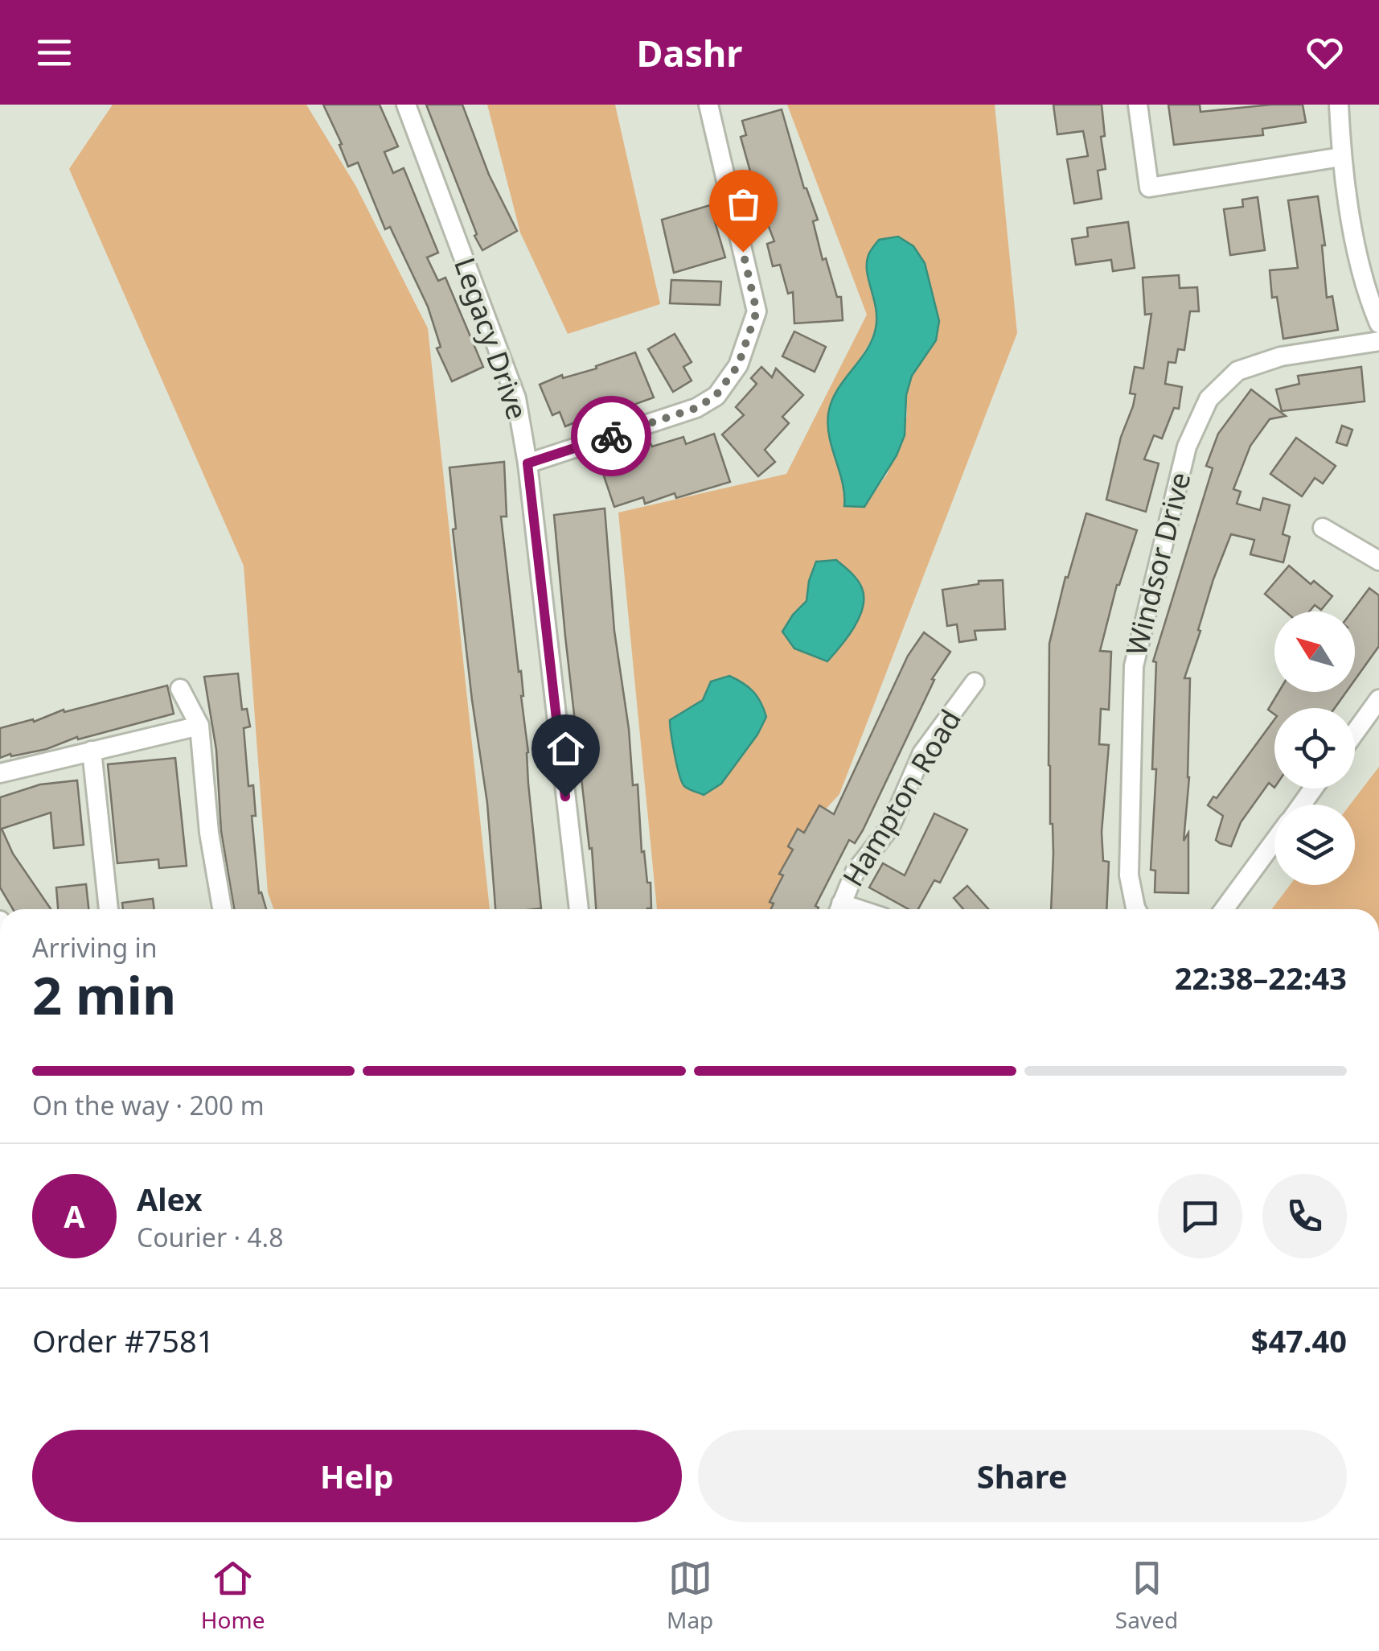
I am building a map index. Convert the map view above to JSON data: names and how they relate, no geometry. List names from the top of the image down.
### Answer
{
  "streets": {
    "street": ["Legacy Drive", "Windsor Drive", "Hampton Road"]
  },
  "north": "top left",
  "page": {
    "header": "Dashr",
    "heading": ["2 min", "Arriving in", "22:38–22:43"],
    "panel": [
      "Alex",
      "Courier · 4.8",
      "Order #7581",
      "$47.40"
    ],
    "bar": "On the way · 200 m",
    "round": "A",
    "buttons": ["Help", "Share"],
    "tabs": ["Home", "Map", "Saved"]
  }
}
